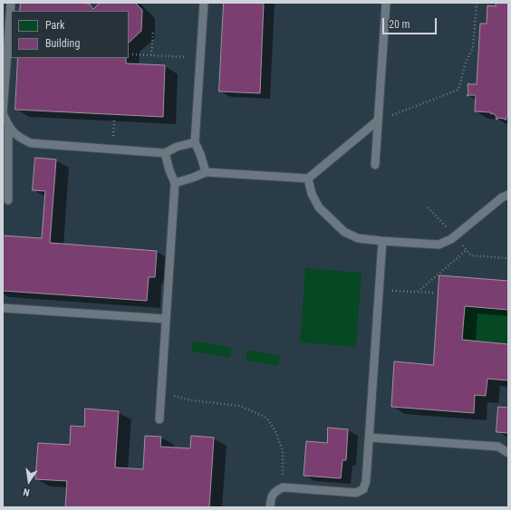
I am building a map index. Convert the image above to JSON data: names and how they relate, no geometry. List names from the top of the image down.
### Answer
{
  "legend": ["Park", "Building"],
  "scale_bar": "20 m",
  "north": "bottom"
}
